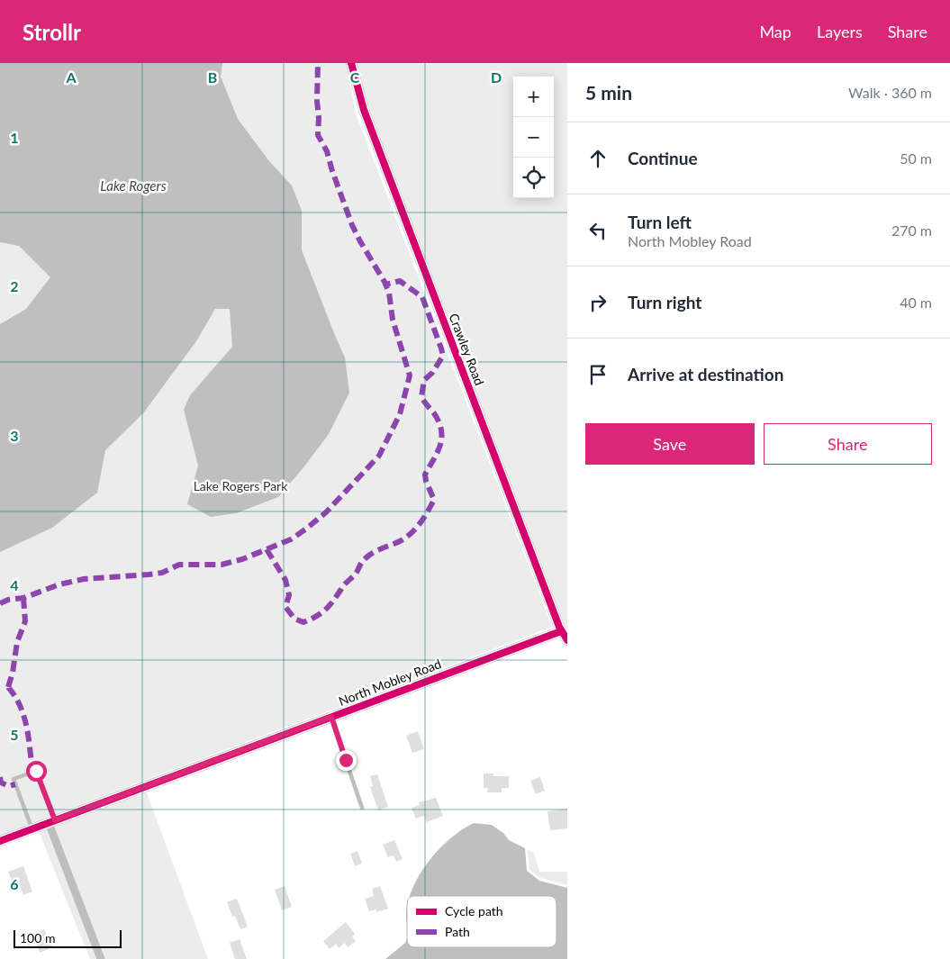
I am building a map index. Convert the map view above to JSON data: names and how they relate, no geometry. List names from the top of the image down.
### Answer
{
  "streets": {
    "street": ["Crawley Road", "North Mobley Road"]
  },
  "crossings": [
    ["Crawley Road", "North Mobley Road"]
  ],
  "water": ["Lake Rogers"],
  "parks": ["Lake Rogers Park"],
  "legend": ["Cycle path", "Path"],
  "scale_bar": "100 m",
  "page": {
    "header": "Strollr",
    "nav": ["Map", "Layers", "Share"],
    "heading": ["5 min", "Walk · 360 m"],
    "map_buttons": ["+", "−"],
    "list": [
      ["Continue", "50 m"],
      ["Turn left", "North Mobley Road", "270 m"],
      ["Turn right", "40 m"],
      "Arrive at destination"
    ],
    "buttons": ["Save", "Share"],
    "scale": "100 m"
  },
  "grid": {
    "columns": [
      "A",
      "B",
      "C",
      "D"
    ],
    "rows": [
      "1",
      "2",
      "3",
      "4",
      "5",
      "6"
    ]
  }
}
